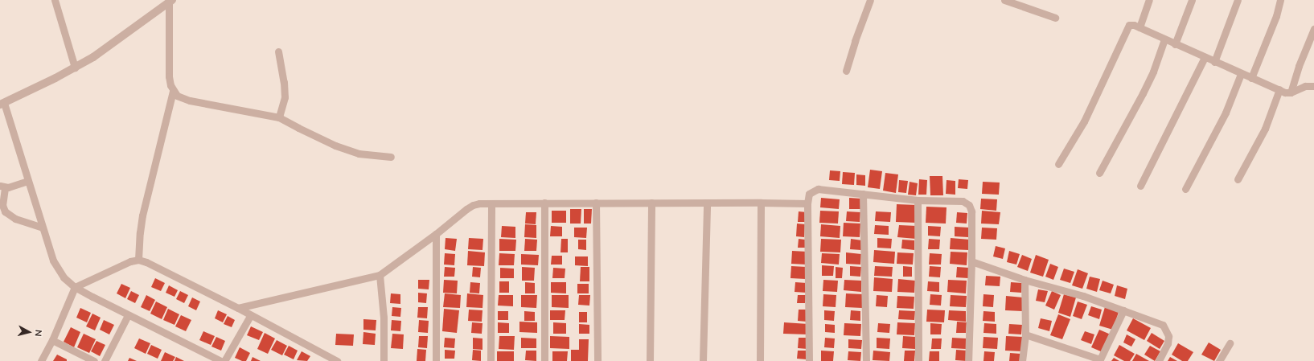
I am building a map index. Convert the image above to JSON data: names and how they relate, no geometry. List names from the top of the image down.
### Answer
{
  "north": "right"
}
